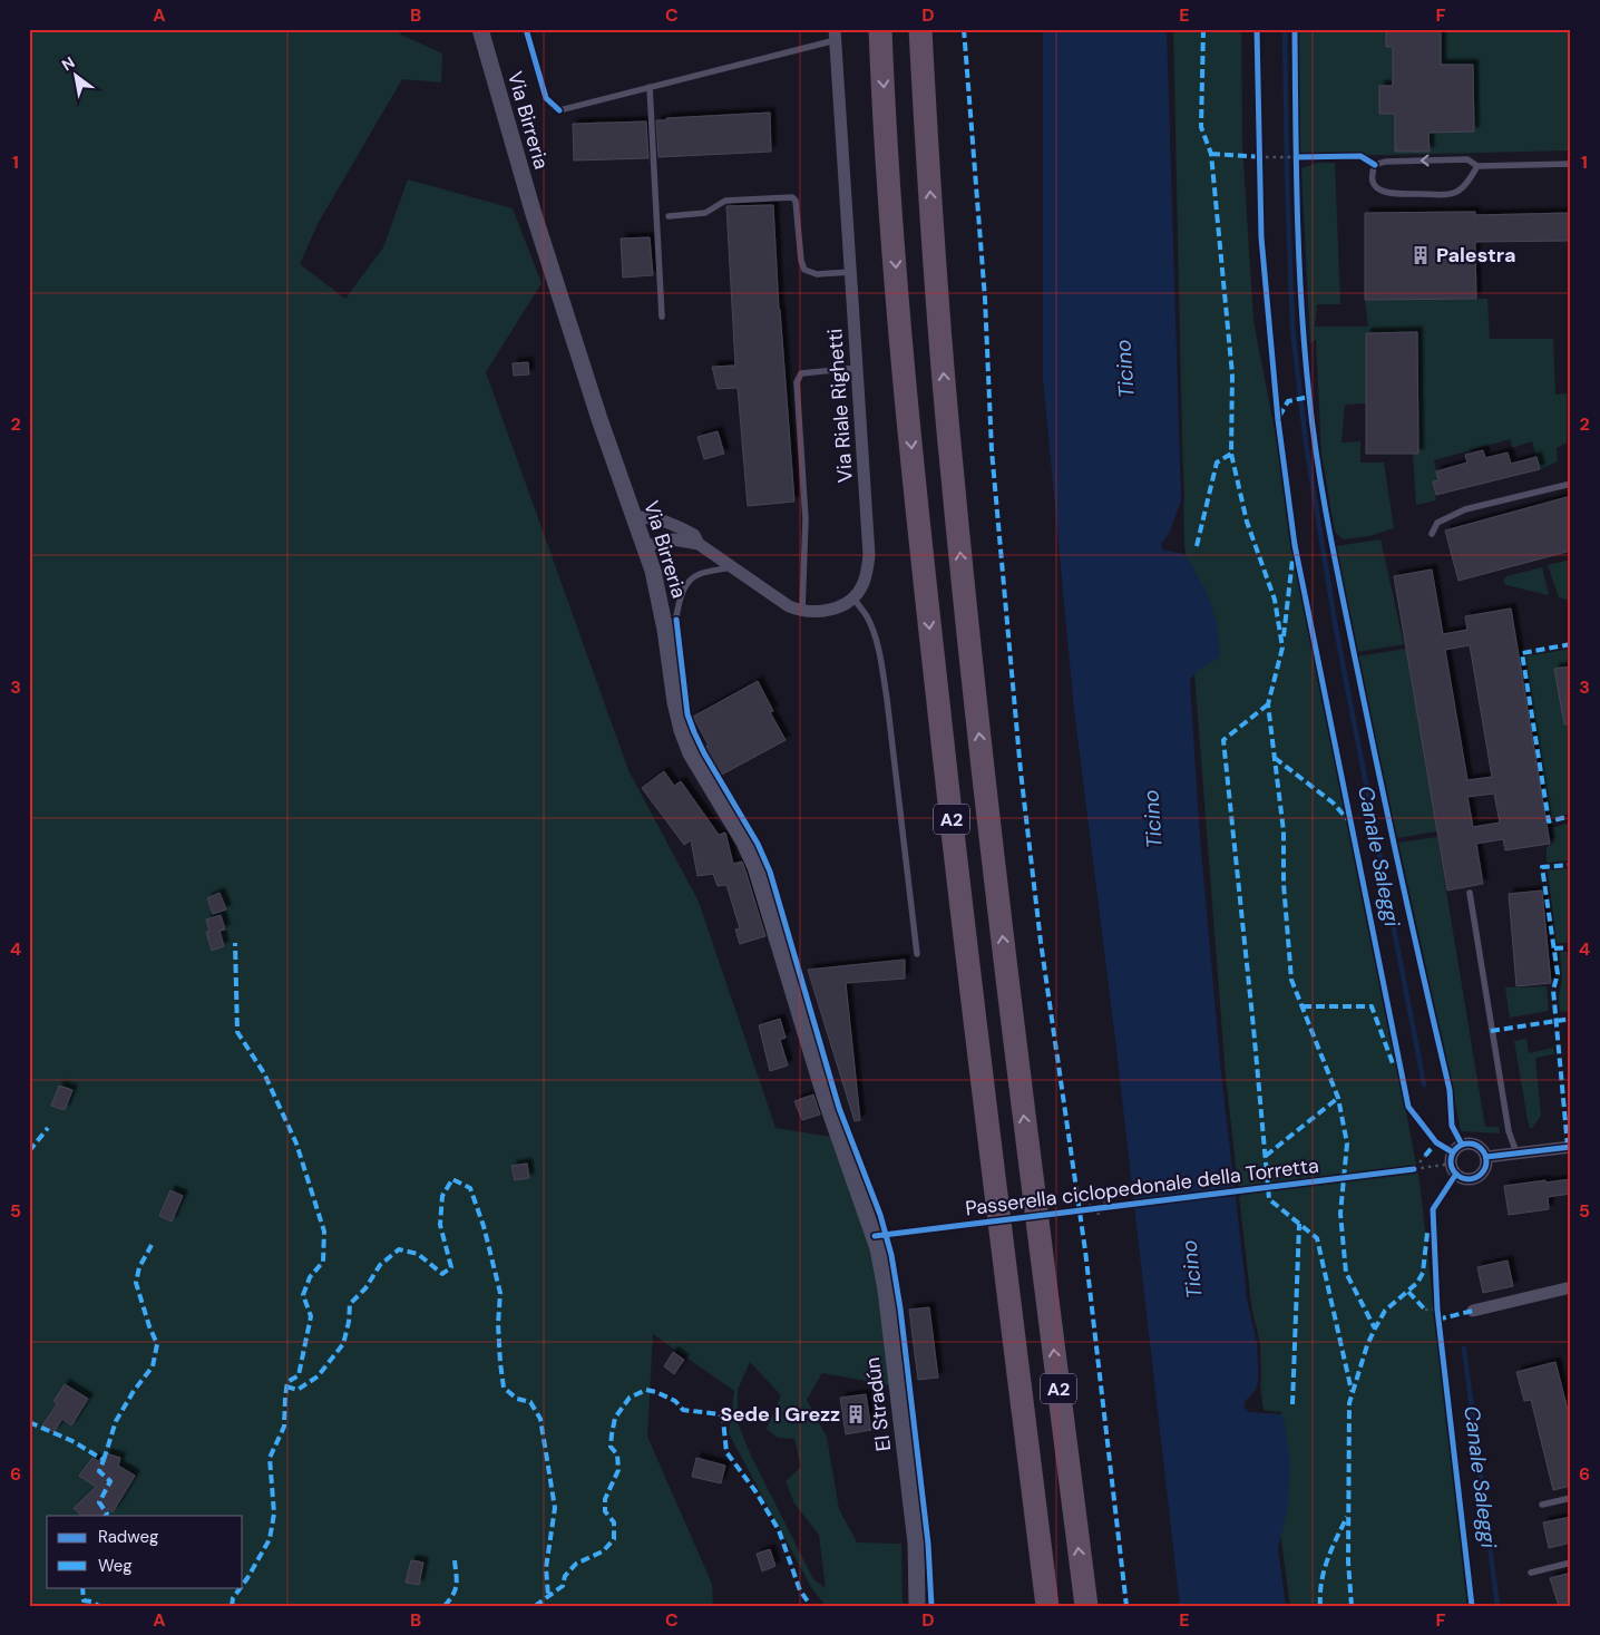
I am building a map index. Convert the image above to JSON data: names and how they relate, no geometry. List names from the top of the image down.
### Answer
{
  "streets": {
    "highway": ["A2"],
    "street": ["Via Birreria", "Via Riale Righetti", "El Stradún"],
    "cycle path": ["Passerella ciclopedonale della Torretta"]
  },
  "crossings": [
    ["Via Birreria", "El Stradún"]
  ],
  "water": ["Ticino", "Canale Saleggi"],
  "places": {
    "building": ["Palestra", "Sede I Grezz"]
  },
  "legend": ["Radweg", "Weg"],
  "north": "top left",
  "grid": {
    "columns": [
      "A",
      "B",
      "C",
      "D",
      "E",
      "F"
    ],
    "rows": [
      "1",
      "2",
      "3",
      "4",
      "5",
      "6"
    ]
  }
}
